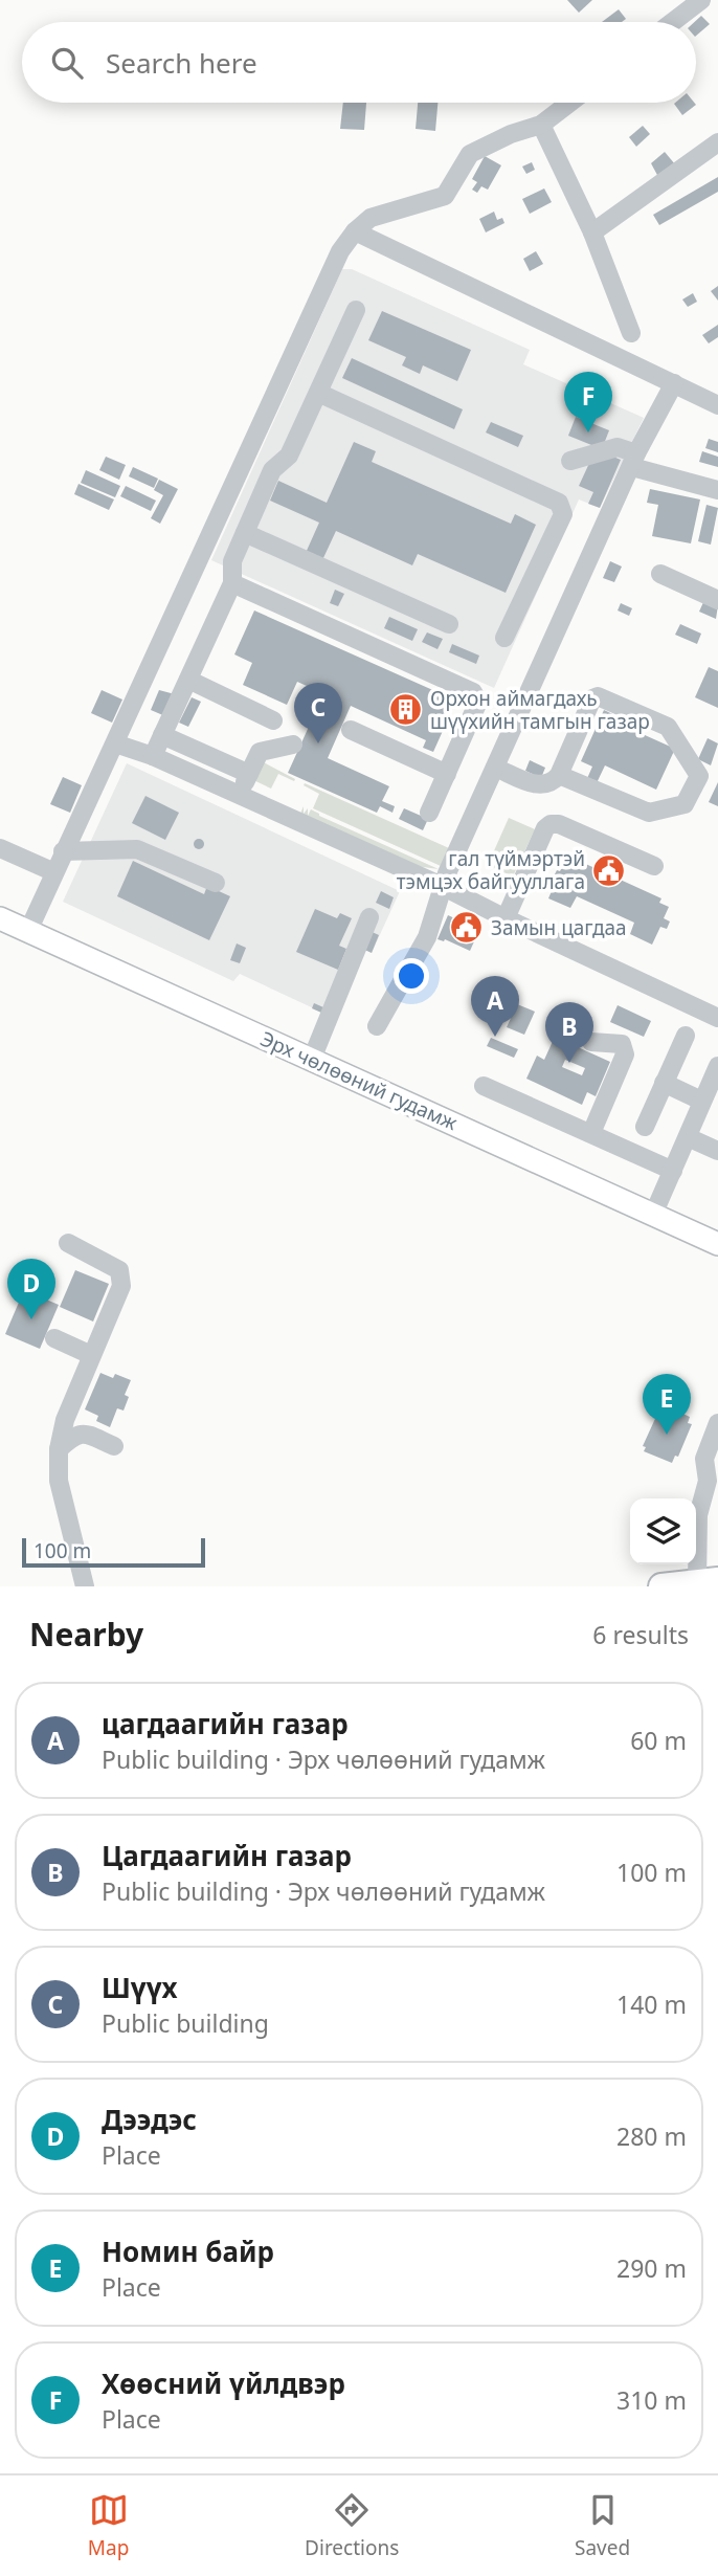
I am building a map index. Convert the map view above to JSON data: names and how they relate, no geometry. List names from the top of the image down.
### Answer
{
  "streets": {
    "main road": ["Эрх чөлөөний гудамж"]
  },
  "places": {
    "building": ["Орхон аймагдахь шүүхийн тамгын газар"],
    "public building": ["гал түймэртэй тэмцэх байгууллага", "Замын цагдаа"]
  },
  "scale_bar": "100 m",
  "page": {
    "search": "Search here",
    "pins": [
      "F",
      "C",
      "A",
      "B",
      "D",
      "E"
    ],
    "scale": "100 m",
    "heading": ["Nearby", "6 results"],
    "list": [
      {
        "mark": "A",
        "name": "цагдаагийн газар",
        "note": "Public building · Эрх чөлөөний гудамж",
        "value": "60 m"
      },
      {
        "mark": "B",
        "name": "Цагдаагийн газар",
        "note": "Public building · Эрх чөлөөний гудамж",
        "value": "100 m"
      },
      {
        "mark": "C",
        "name": "Шүүх",
        "note": "Public building",
        "value": "140 m"
      },
      {
        "mark": "D",
        "name": "Дээдэс",
        "note": "Place",
        "value": "280 m"
      },
      {
        "mark": "E",
        "name": "Номин байр",
        "note": "Place",
        "value": "290 m"
      },
      {
        "mark": "F",
        "name": "Хөөсний үйлдвэр",
        "note": "Place",
        "value": "310 m"
      }
    ],
    "nav": ["Map", "Directions", "Saved"]
  }
}
